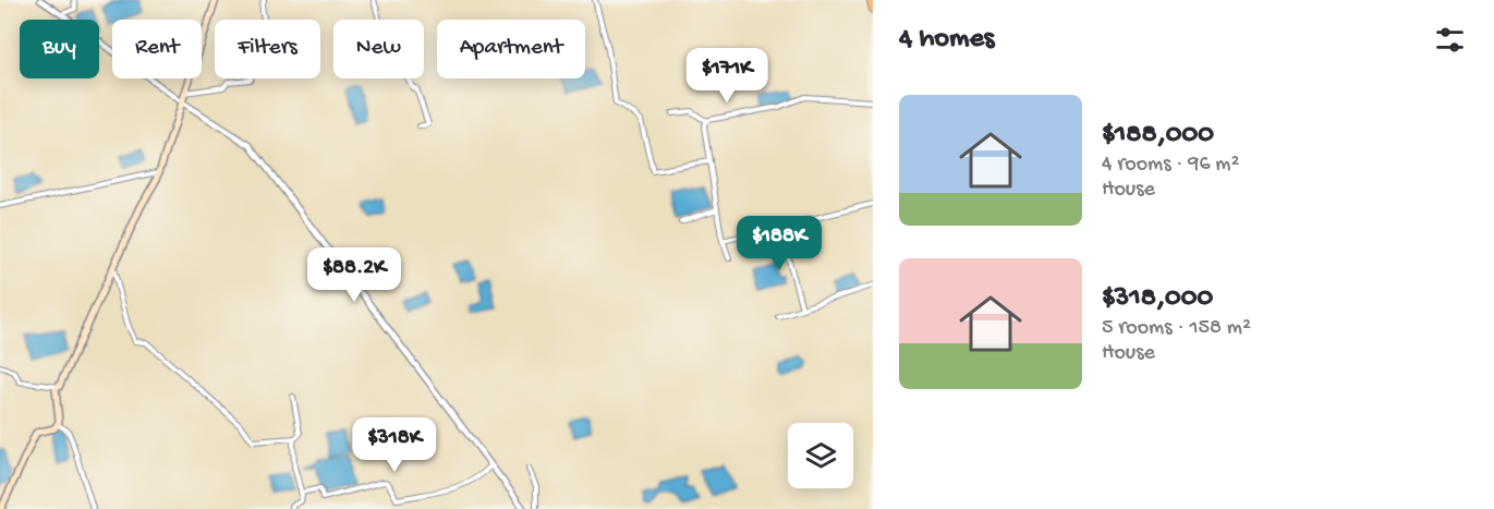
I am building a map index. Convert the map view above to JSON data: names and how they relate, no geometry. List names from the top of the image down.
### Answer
{
  "page": {
    "heading": "4 homes",
    "chip": [
      "Buy",
      "Rent",
      "Filters",
      "New",
      "Apartment"
    ],
    "price": [
      "$171K",
      "$188K",
      "$88.2K",
      "$318K"
    ],
    "list": [
      {
        "name": "$188,000",
        "note": "4 rooms · 96 m² · House"
      },
      {
        "name": "$318,000",
        "note": "5 rooms · 158 m² · House"
      }
    ]
  }
}
